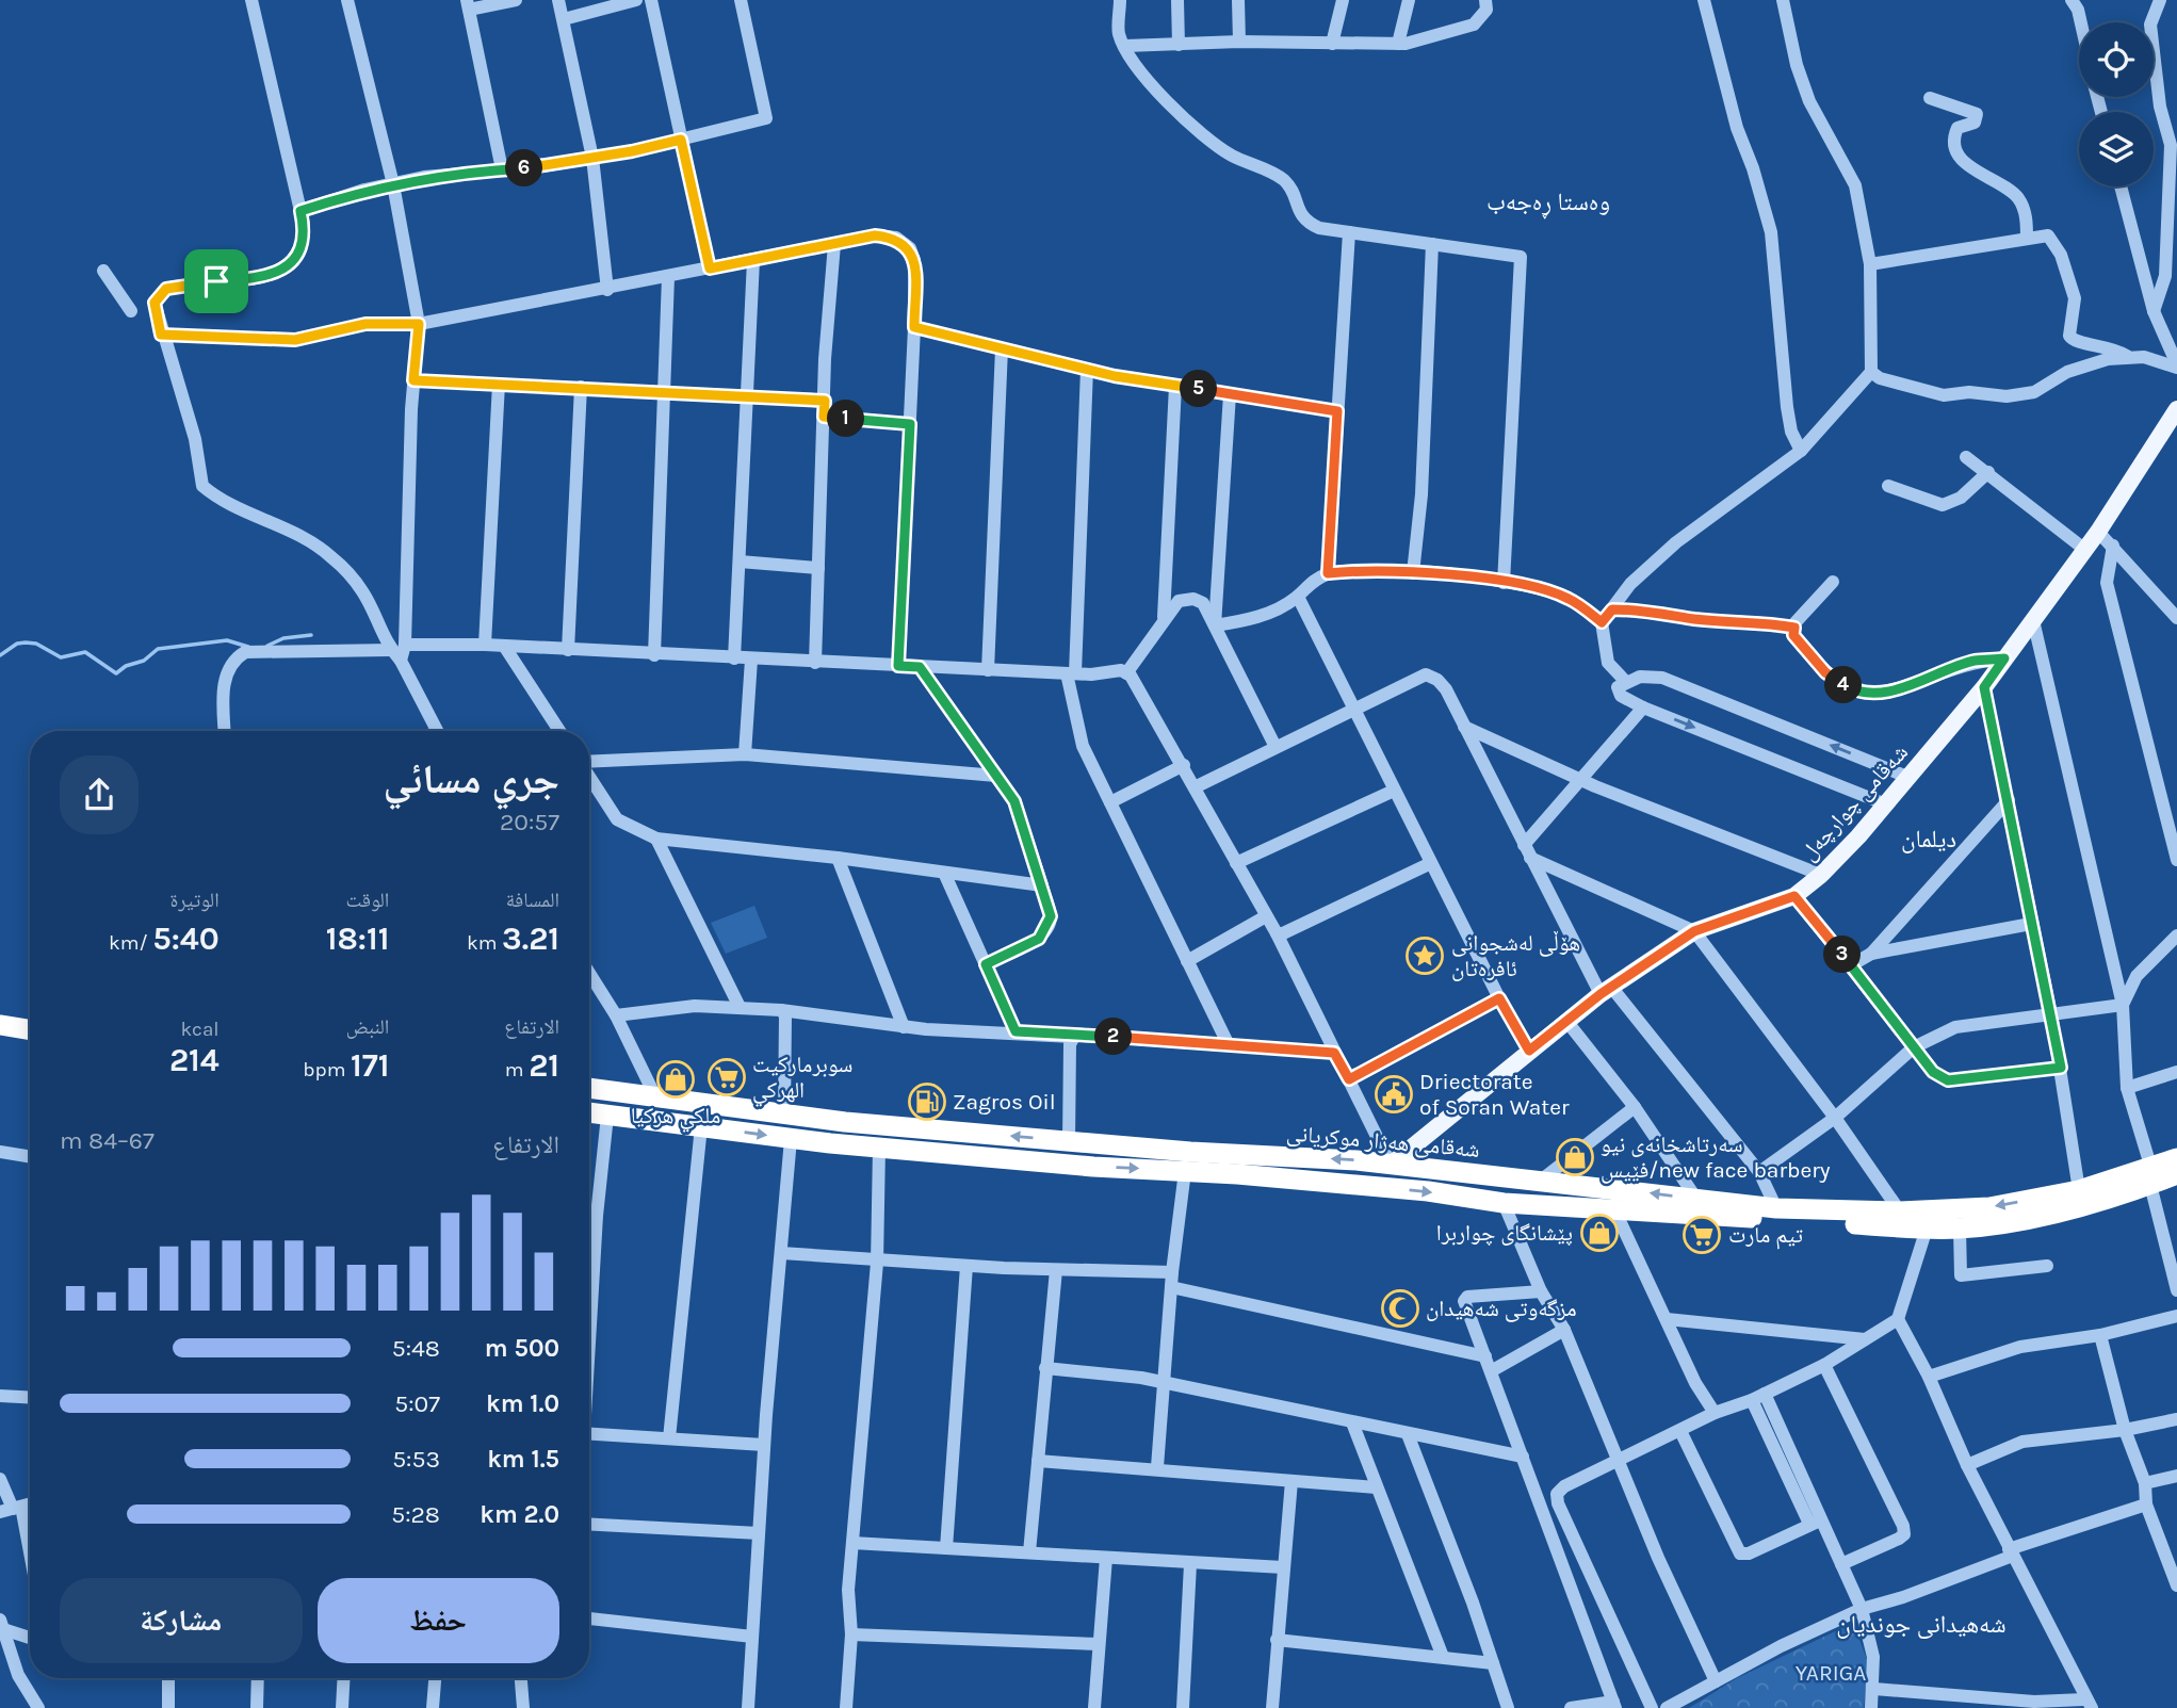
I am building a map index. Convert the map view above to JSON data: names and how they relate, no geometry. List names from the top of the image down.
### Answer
{
  "streets": {
    "highway": ["شەقامی ھەژار موکریانی"],
    "main road": ["شەقامی چوارچەل"]
  },
  "crossings": [
    ["شەقامی چوارچەل", "شەقامی ھەژار موکریانی"]
  ],
  "districts": ["وەستا ڕەجەب", "دیلمان", "شەھیدانی جوندیان"],
  "parks": ["YARIGA"],
  "places": {
    "place": ["هۆڵی لەشجوانی ئافرەتان"],
    "supermarket": ["سوبرماركيت الهركي", "تيم مارت"],
    "shop": ["ملكي هركيا", "سەرتاشخانەی نیو فێیس/new face barbery", "پێشانگای چواربرا"],
    "public building": ["Driectorate of Soran Water"],
    "fuel station": ["Zagros Oil"],
    "mosque": ["مزگەوتی شەهیدان"]
  },
  "page": {
    "pins": [
      "6",
      "5",
      "1",
      "4",
      "3",
      "2"
    ],
    "heading": ["جري مسائي", "20:57"],
    "stats": [
      ["المسافة", "3.21 km"],
      ["الوقت", "18:11"],
      ["الوتيرة", "5:40 /km"],
      ["الارتفاع", "21 m"],
      ["النبض", "171 bpm"],
      ["kcal", "214"]
    ],
    "chart": ["الارتفاع", "67–84 m"],
    "list": [
      {
        "name": "500 m",
        "note": "5:48"
      },
      {
        "name": "1.0 km",
        "note": "5:07"
      },
      {
        "name": "1.5 km",
        "note": "5:53"
      },
      {
        "name": "2.0 km",
        "note": "5:28"
      }
    ],
    "buttons": ["حفظ", "مشاركة"]
  }
}
